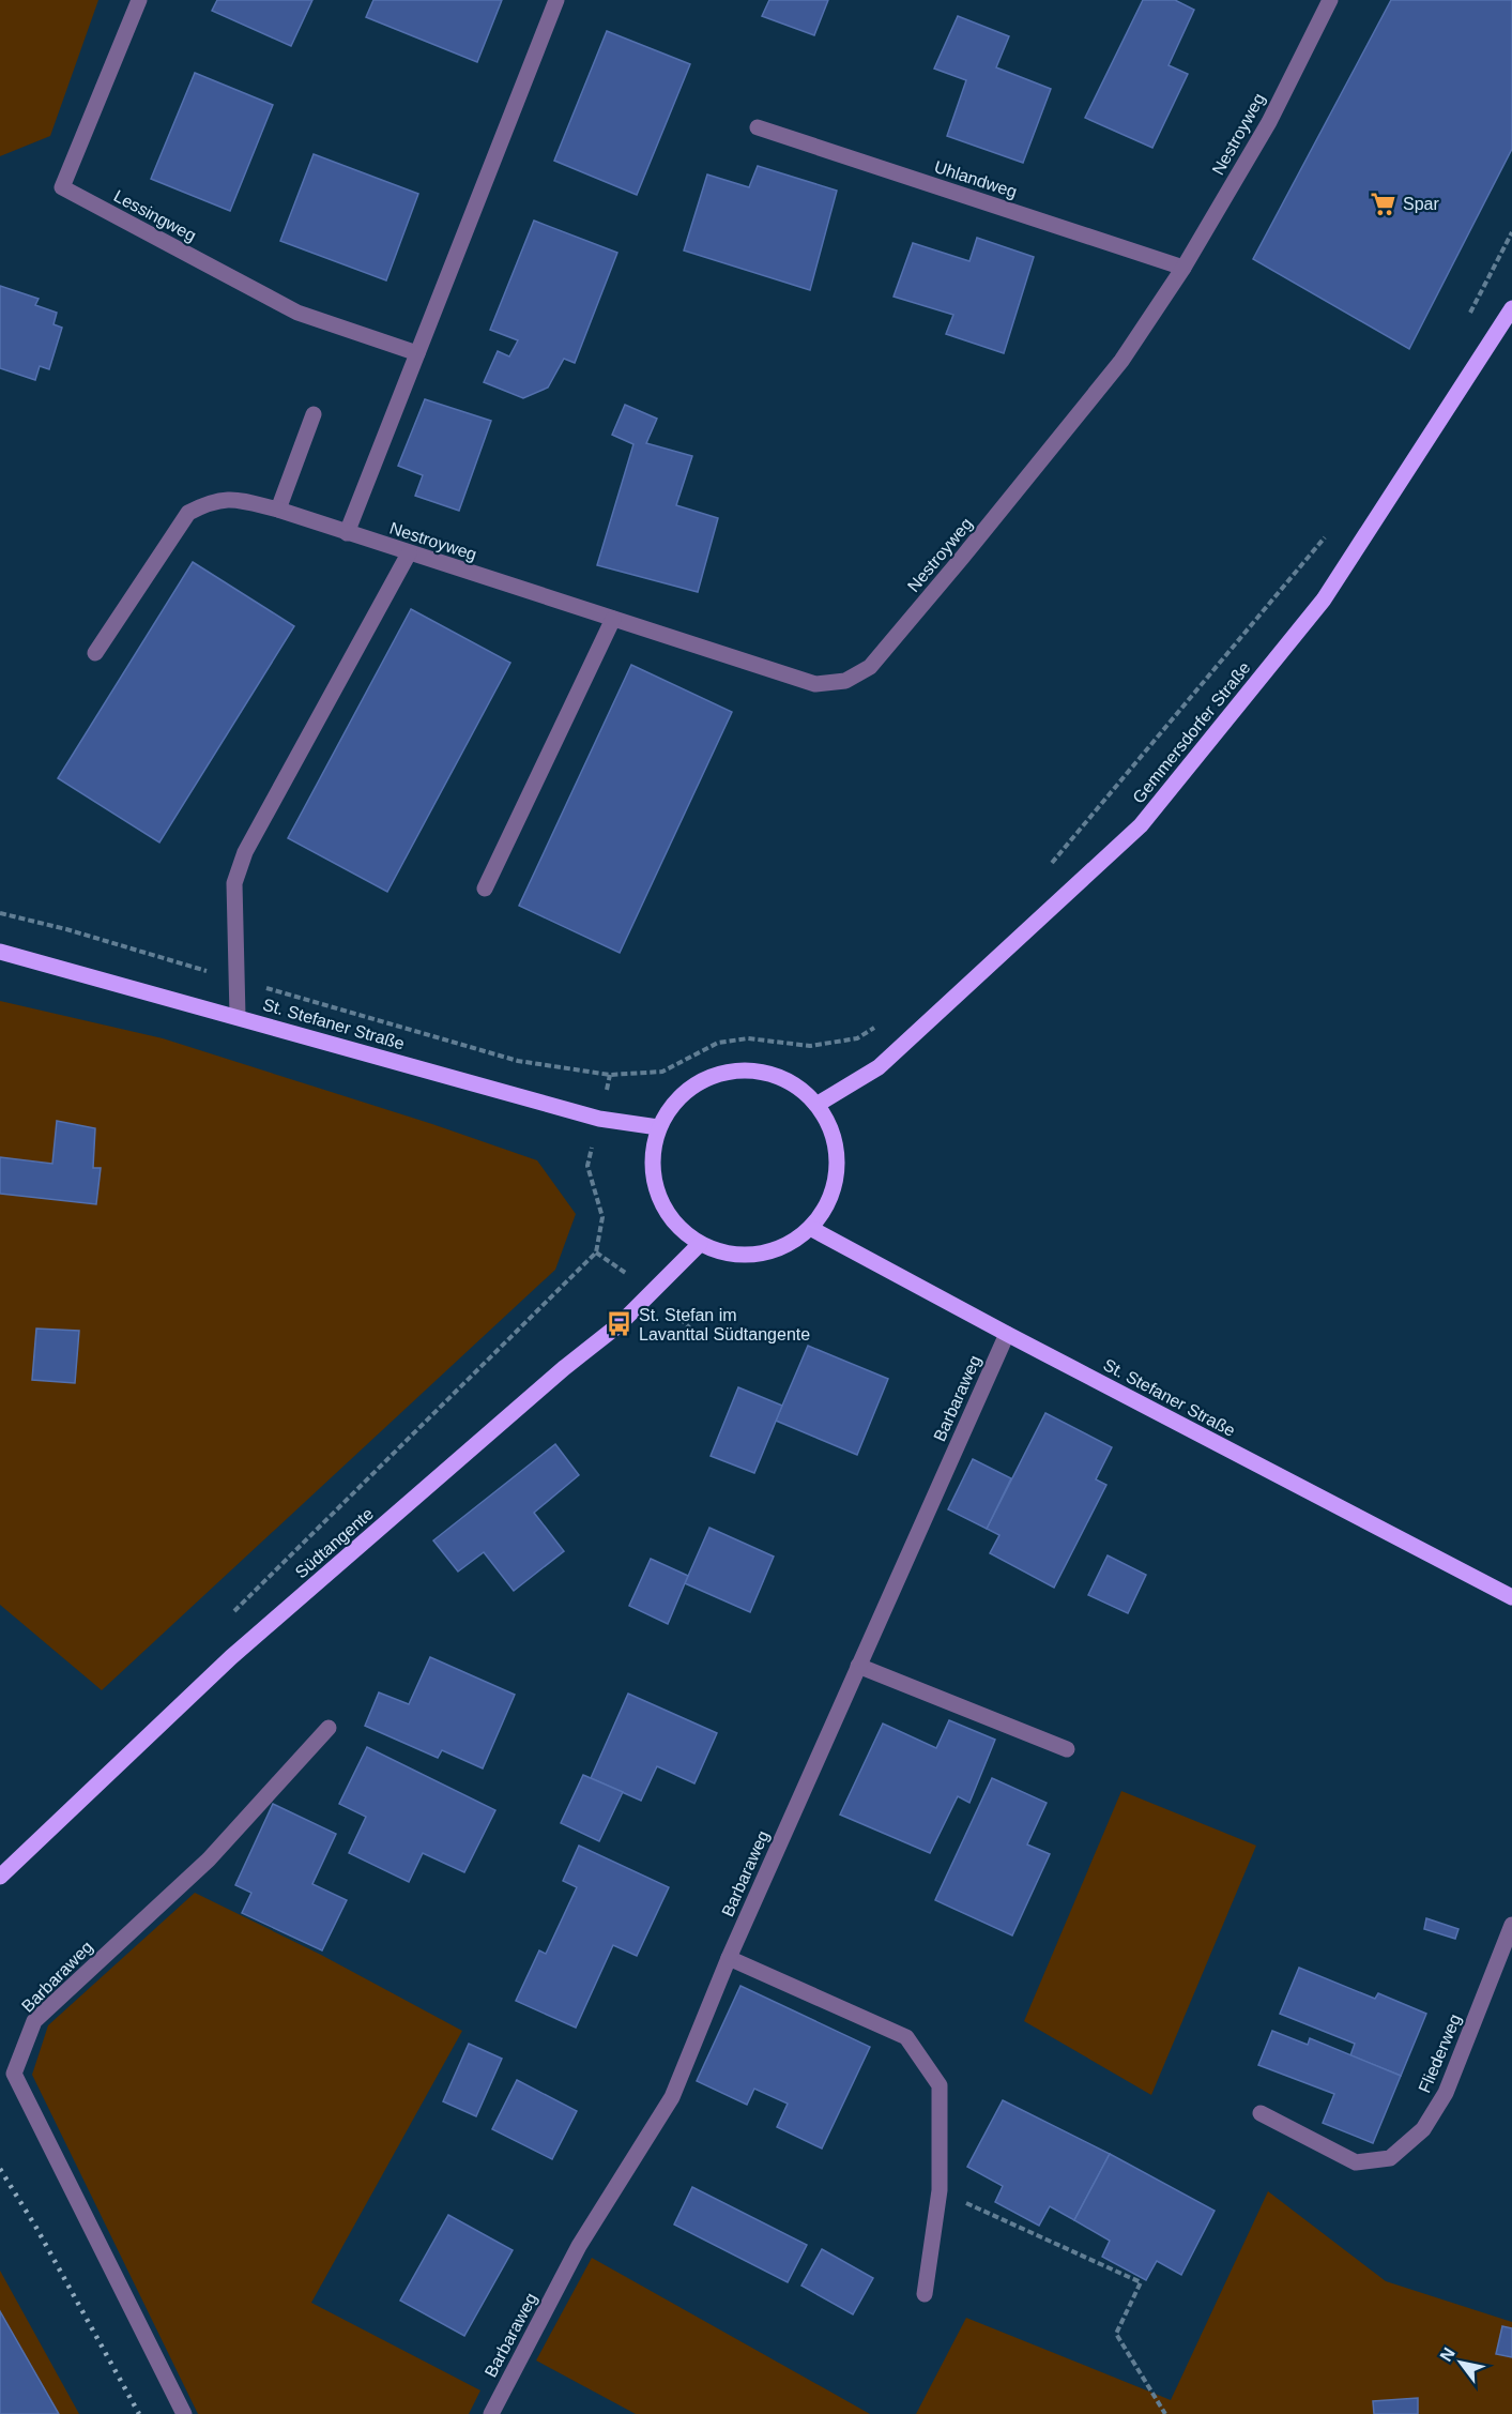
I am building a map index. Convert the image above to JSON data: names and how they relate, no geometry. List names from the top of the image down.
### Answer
{
  "streets": {
    "main road": ["Gemmersdorfer Straße", "St. Stefaner Straße", "Südtangente"],
    "street": [
      "Nestroyweg",
      "Uhlandweg",
      "Lessingweg",
      "Barbaraweg",
      "Fliederweg"
    ]
  },
  "crossings": [
    ["Nestroyweg", "Uhlandweg"],
    ["Gemmersdorfer Straße", "St. Stefaner Straße"],
    ["Gemmersdorfer Straße", "Südtangente"],
    ["St. Stefaner Straße", "Barbaraweg"],
    ["St. Stefaner Straße", "Südtangente"]
  ],
  "places": {
    "supermarket": ["Spar"],
    "bus stop": ["St. Stefan im Lavanttal Südtangente"]
  },
  "north": "top left"
}
